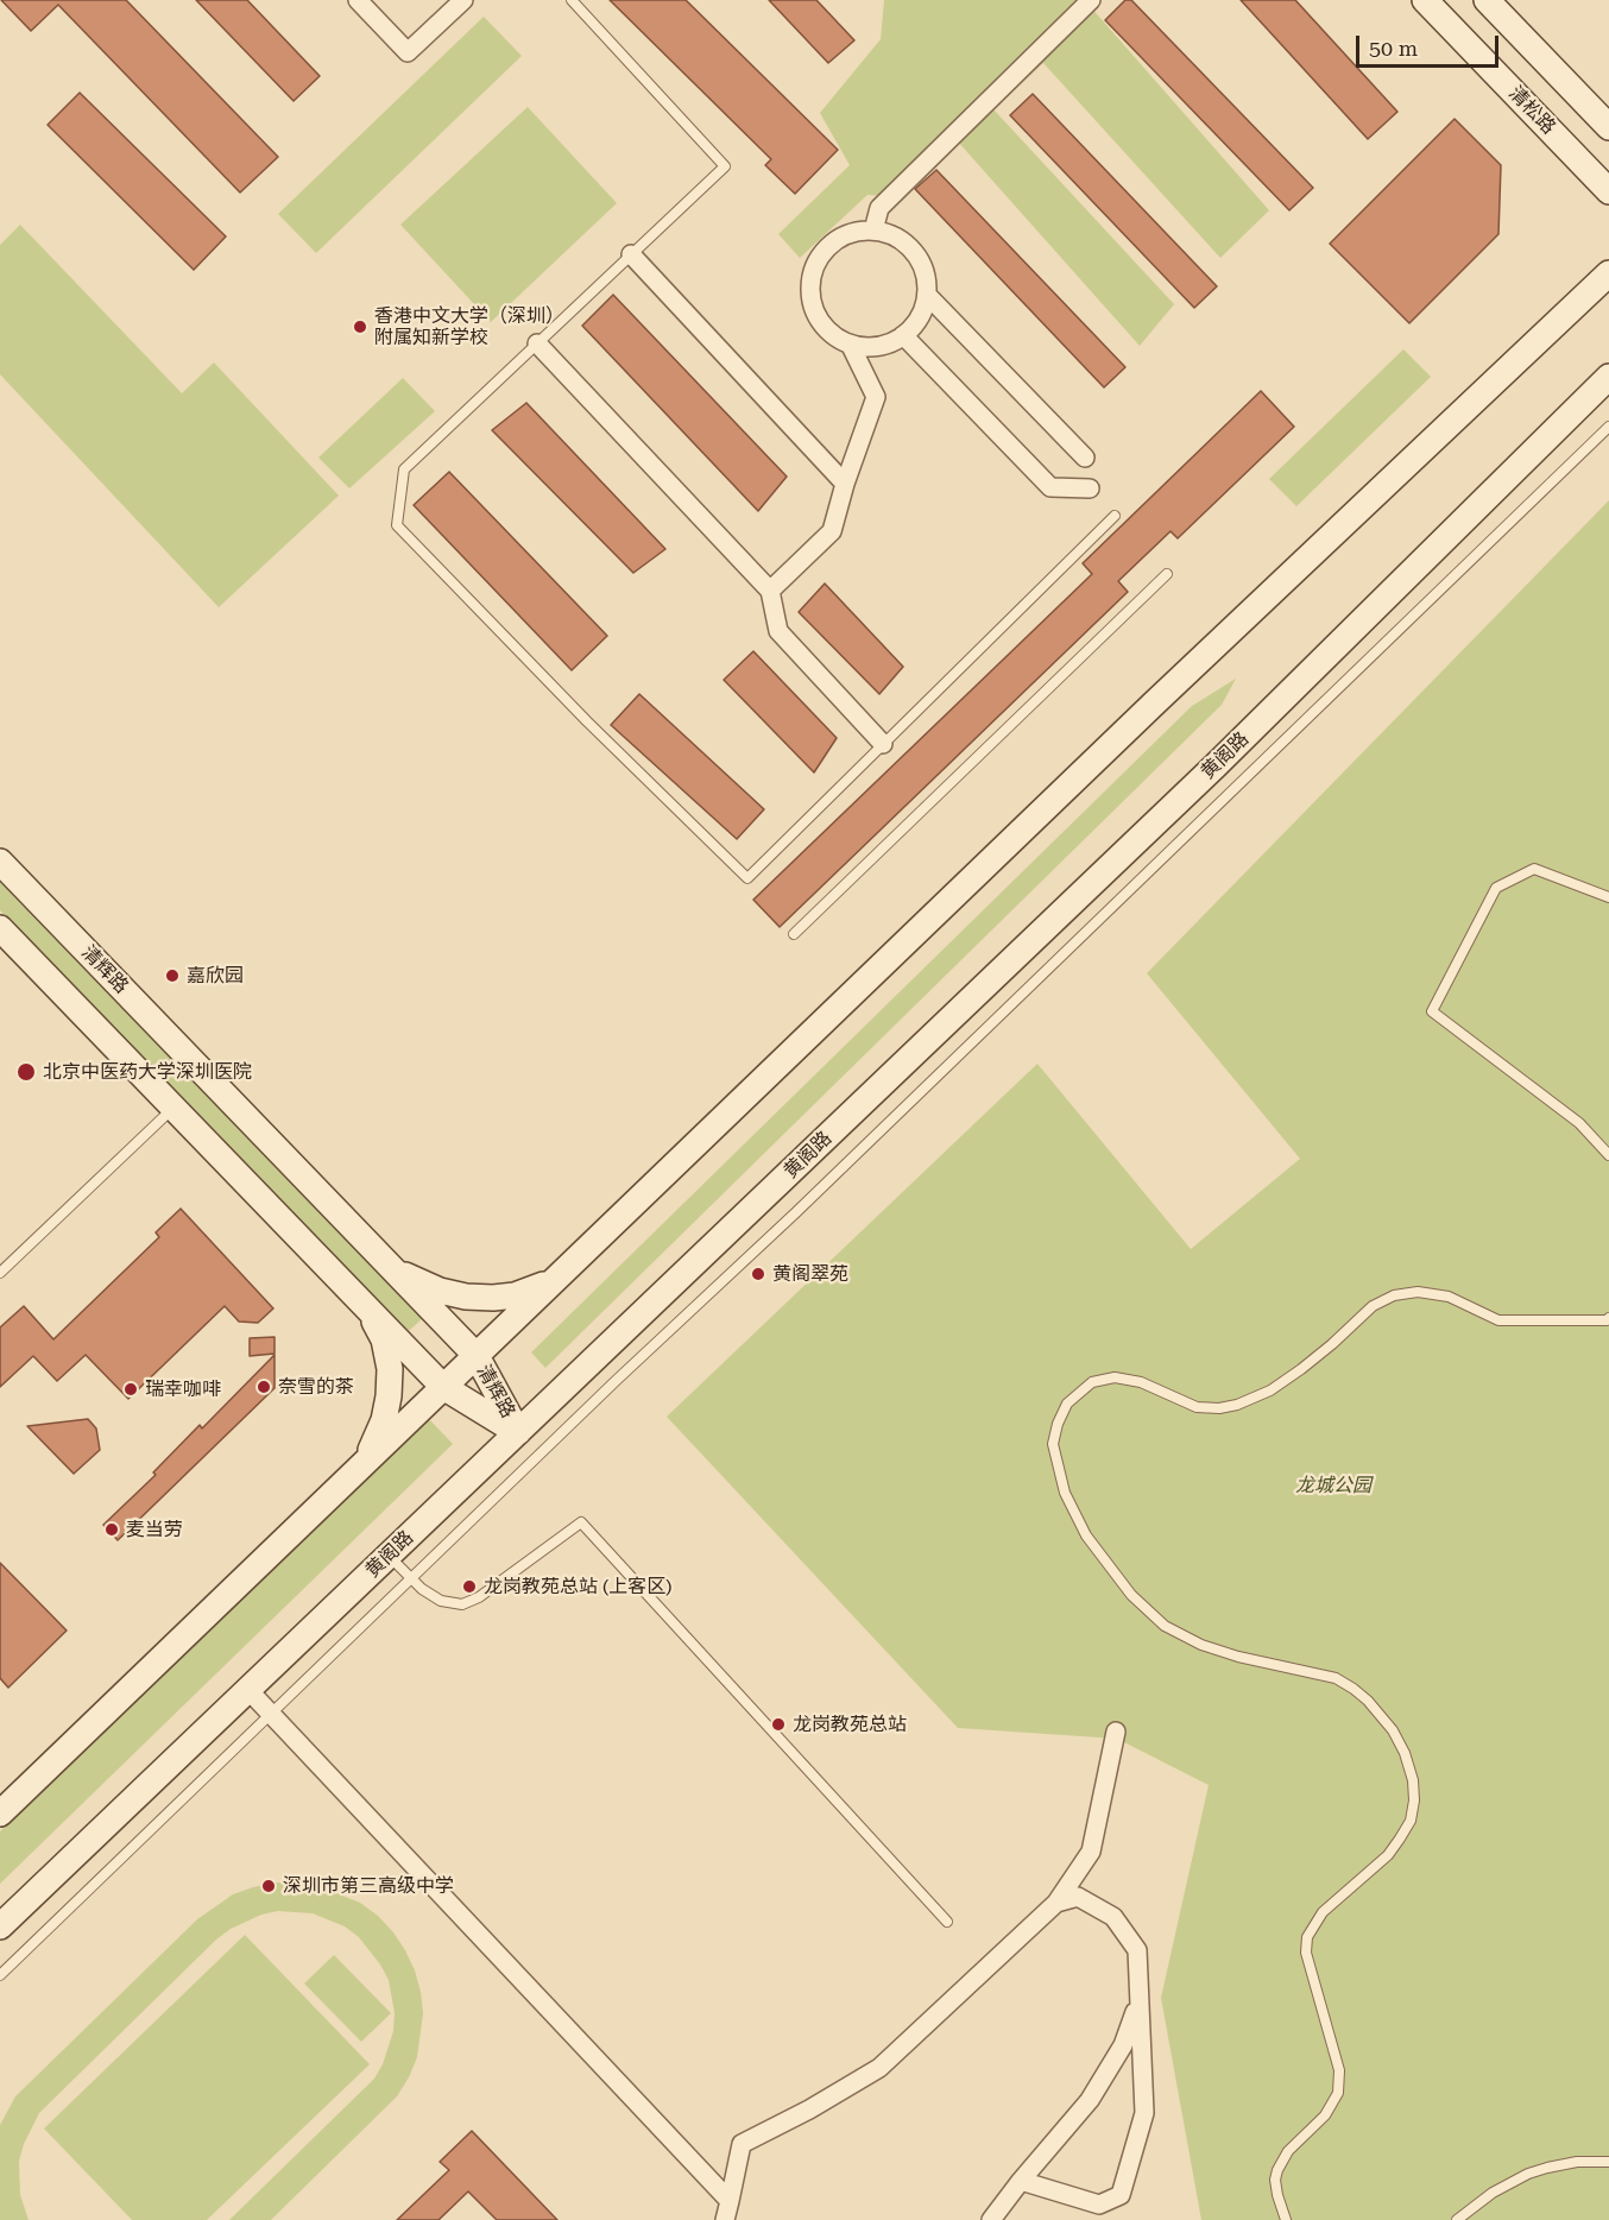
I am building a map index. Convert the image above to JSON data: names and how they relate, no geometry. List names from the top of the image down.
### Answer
{
  "streets": {
    "main road": ["清松路", "黄阁路", "清辉路"]
  },
  "crossings": [
    ["黄阁路", "清辉路"]
  ],
  "parks": ["龙城公园"],
  "places": [
    "香港中文大学（深圳） 附属知新学校",
    "嘉欣园",
    "北京中医药大学深圳医院",
    "黄阁翠苑",
    "奈雪的茶",
    "瑞幸咖啡",
    "麦当劳",
    "龙岗教苑总站 (上客区)",
    "龙岗教苑总站",
    "深圳市第三高级中学"
  ],
  "scale_bar": "50 m"
}
